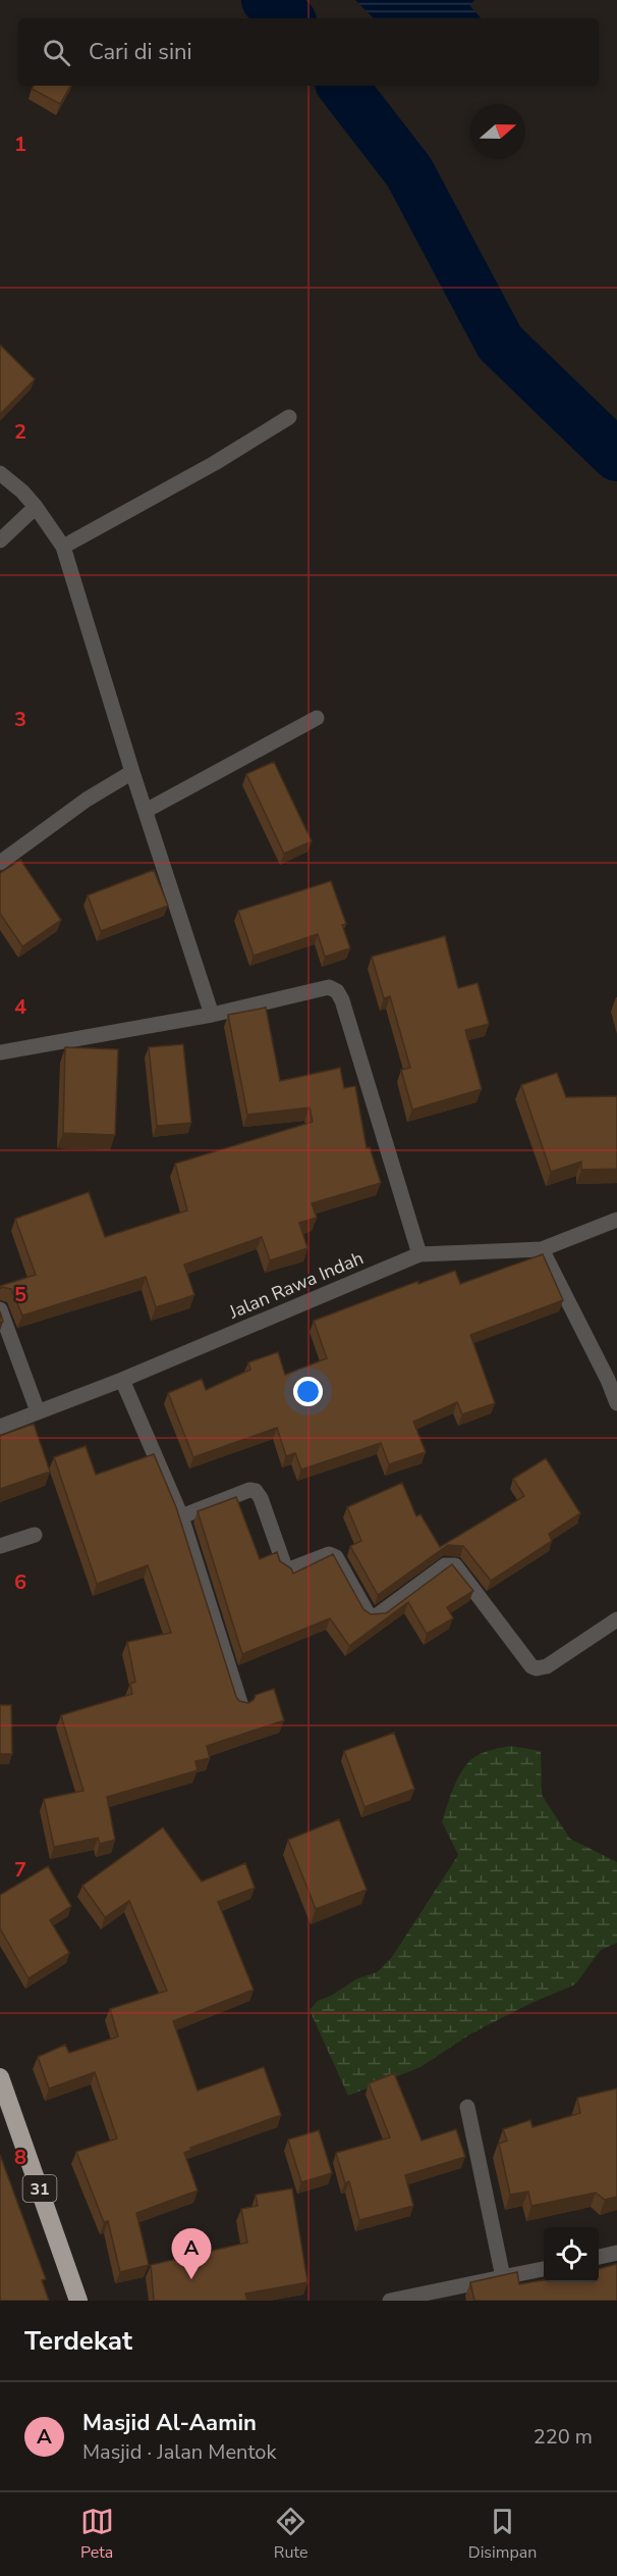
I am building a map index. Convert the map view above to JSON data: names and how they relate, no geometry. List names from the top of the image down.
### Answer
{
  "streets": {
    "highway": ["31"],
    "street": ["Jalan Rawa Indah"]
  },
  "north": "right",
  "page": {
    "search": "Cari di sini",
    "pins": "A",
    "heading": "Terdekat",
    "list": [
      {
        "mark": "A",
        "name": "Masjid Al-Aamin",
        "note": "Masjid · Jalan Mentok",
        "value": "220 m"
      }
    ],
    "nav": ["Peta", "Rute", "Disimpan"]
  },
  "grid": {
    "rows": [
      "1",
      "2",
      "3",
      "4",
      "5",
      "6",
      "7",
      "8"
    ]
  }
}
